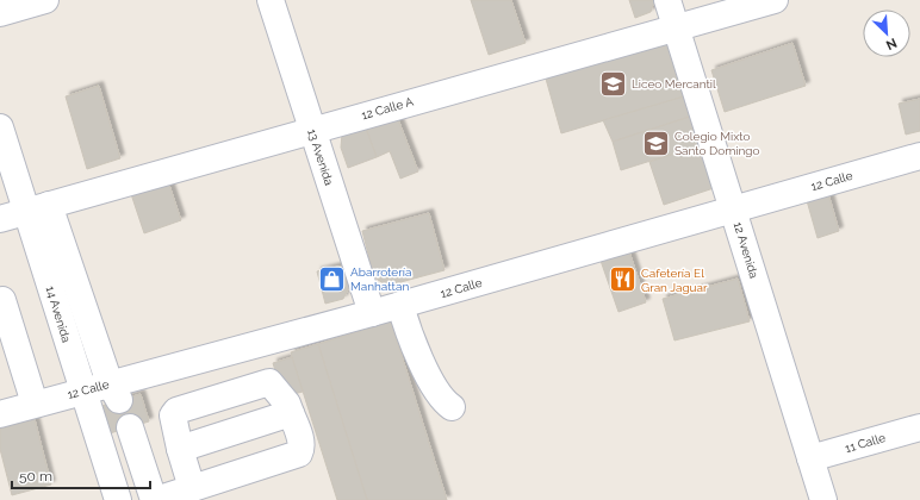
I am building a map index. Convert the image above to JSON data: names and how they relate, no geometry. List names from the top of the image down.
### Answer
{
  "streets": {
    "street": [
      "12 Calle A",
      "13 Avenida",
      "12 Calle",
      "12 Avenida",
      "14 Avenida",
      "11 Calle"
    ]
  },
  "crossings": [
    ["12 Calle A", "13 Avenida"],
    ["12 Calle A", "12 Avenida"],
    ["12 Calle A", "14 Avenida"],
    ["13 Avenida", "12 Calle"],
    ["12 Calle", "12 Avenida"],
    ["12 Calle", "14 Avenida"],
    ["12 Avenida", "11 Calle"]
  ],
  "places": {
    "school or university": ["Liceo Mercantil", "Colegio Mixto Santo Domingo"],
    "shop": ["Abarrotería Manhattan"],
    "restaurant": ["Cafetería El Gran Jaguar"]
  },
  "scale_bar": "50 m",
  "north": "bottom right"
}
